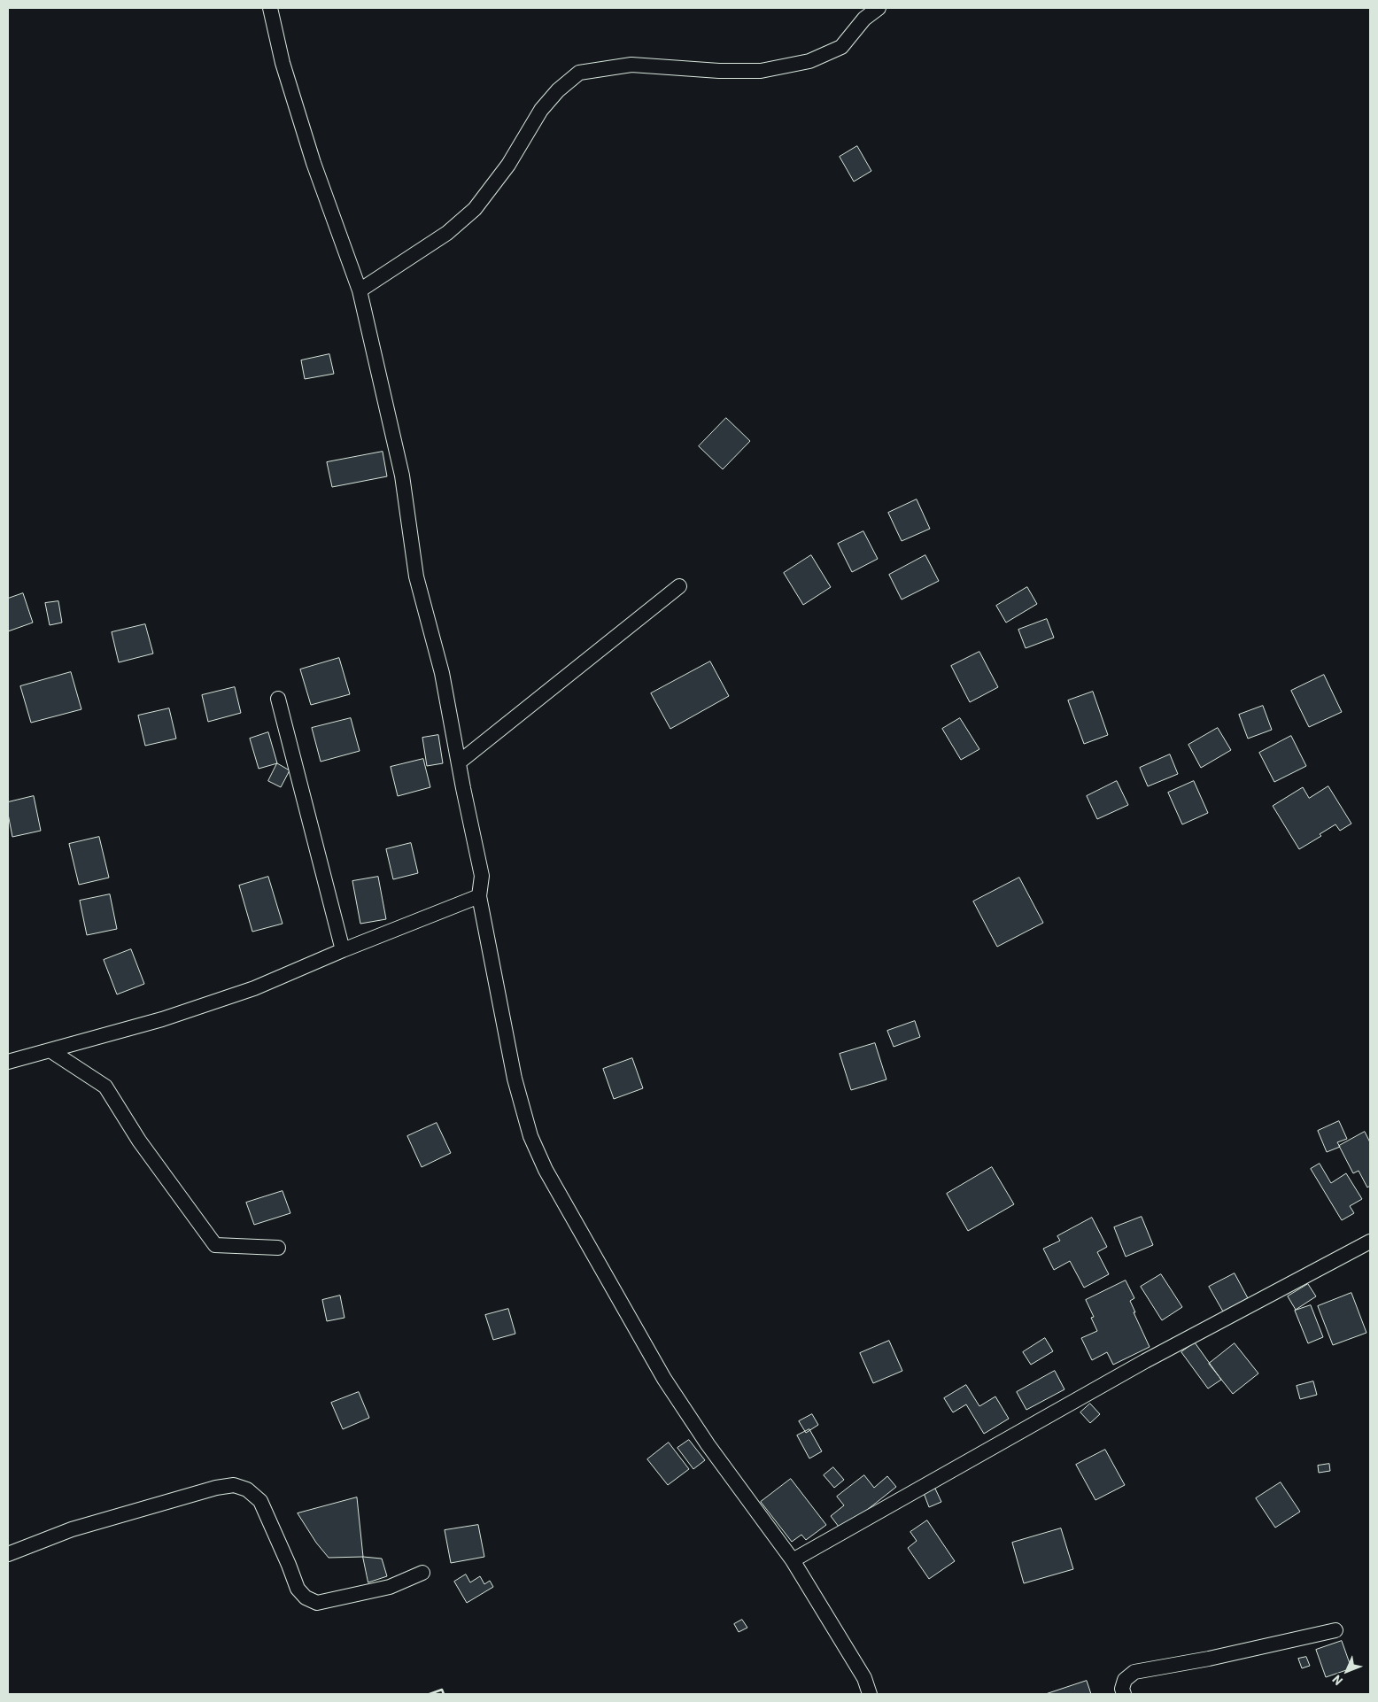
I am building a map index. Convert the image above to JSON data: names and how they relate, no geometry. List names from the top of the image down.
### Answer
{
  "north": "bottom left"
}
